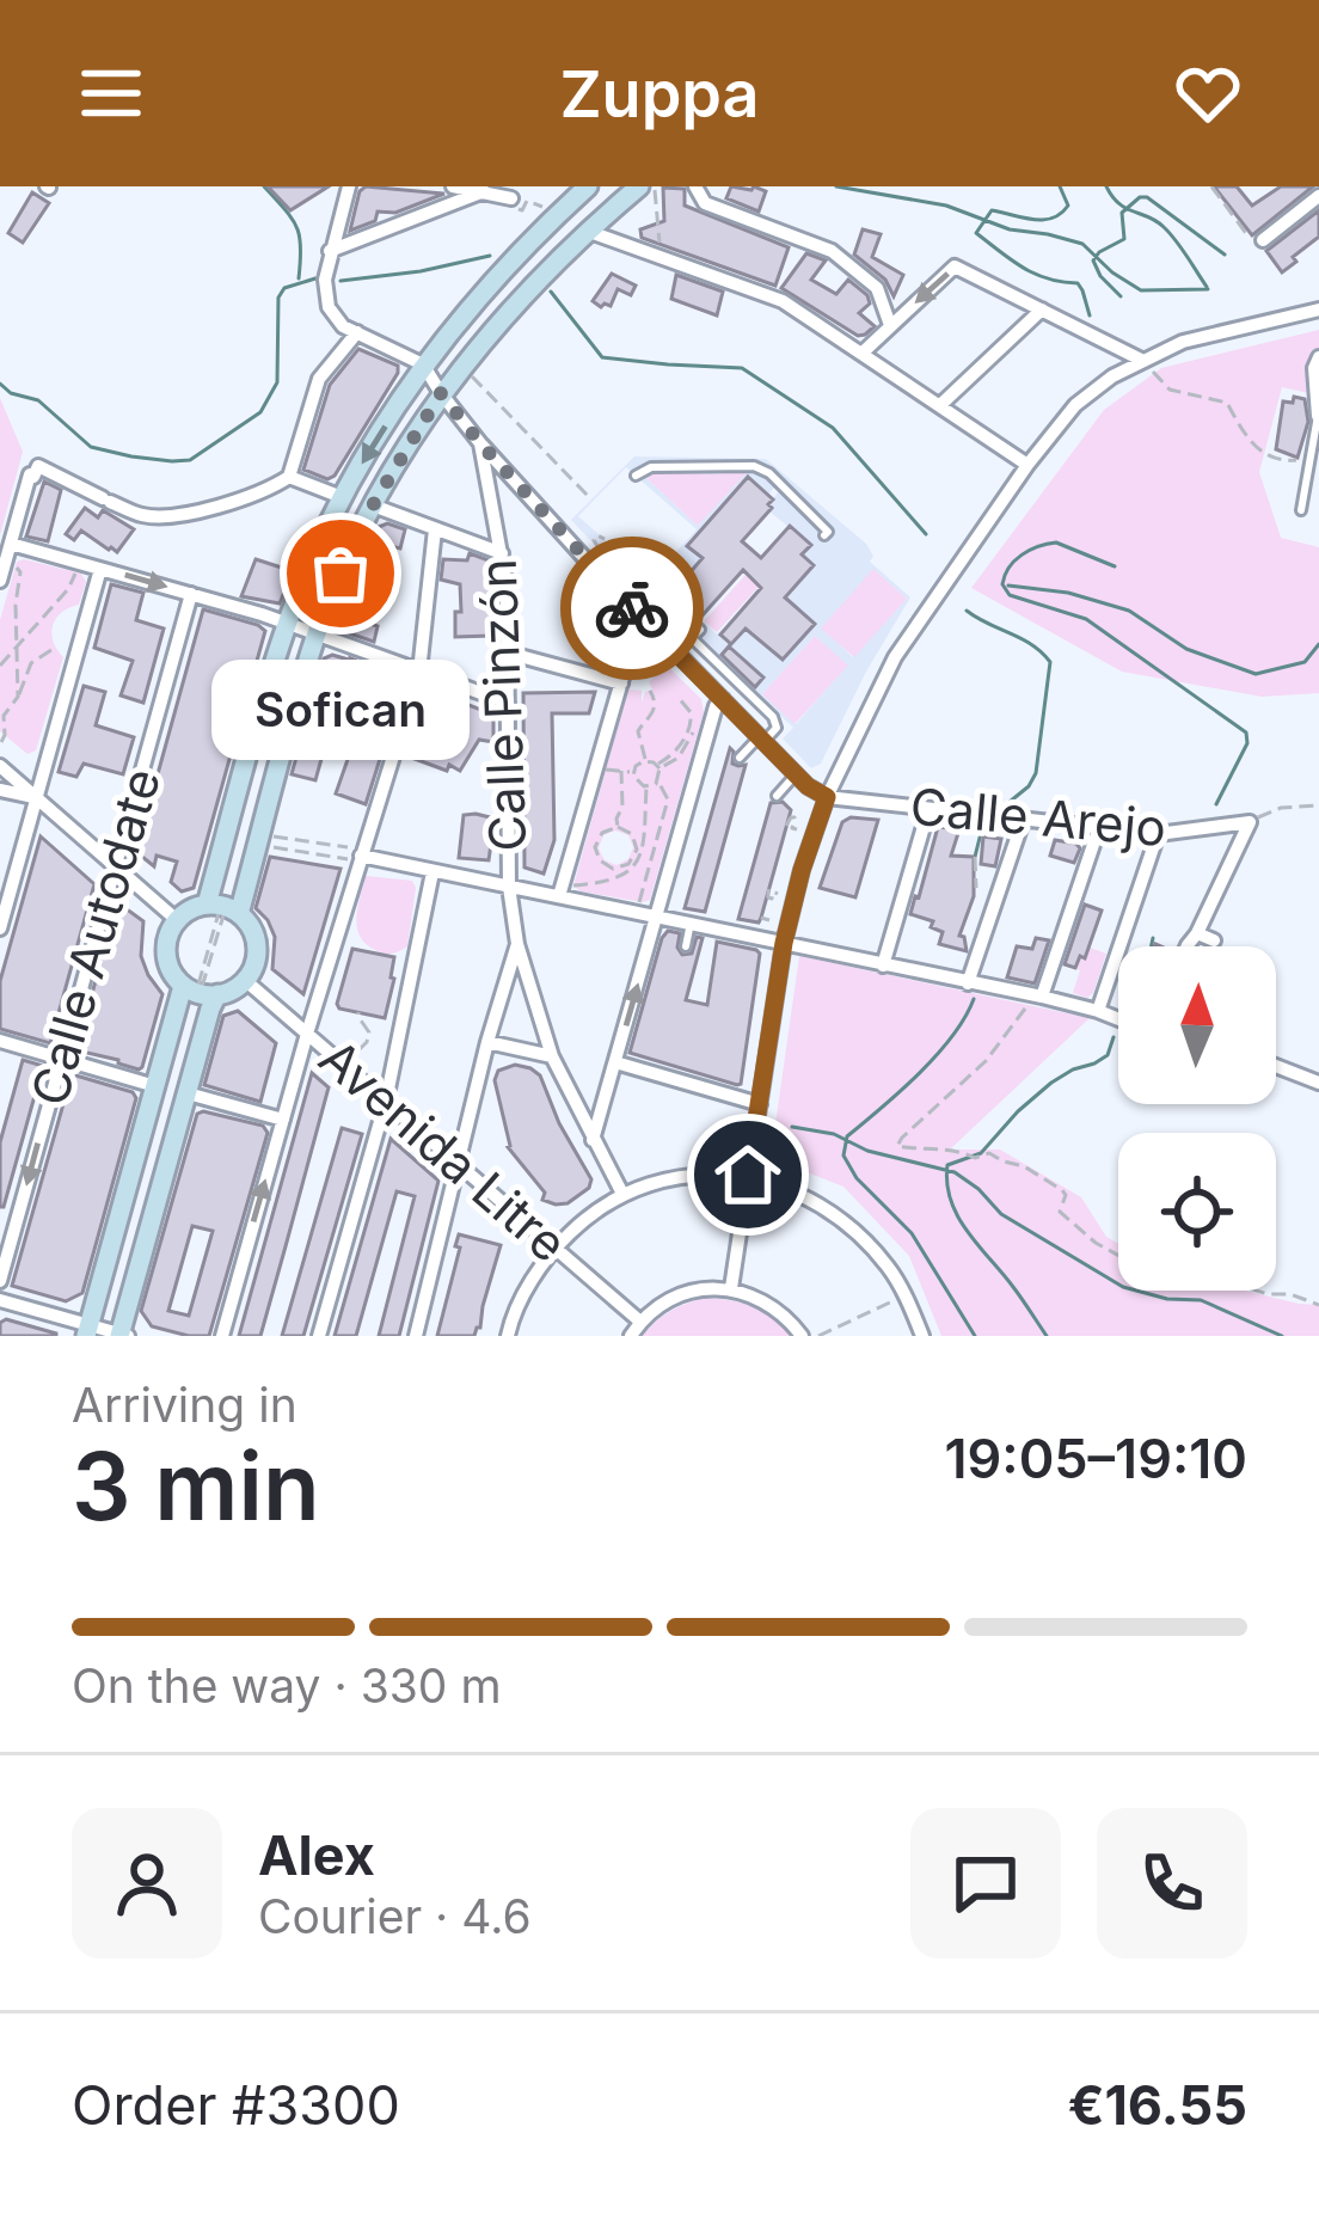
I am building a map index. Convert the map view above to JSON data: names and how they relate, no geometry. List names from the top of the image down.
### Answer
{
  "streets": {
    "street": [
      "Calle Pinzón",
      "Calle Arejo",
      "Calle Autodate",
      "Avenida Litre"
    ]
  },
  "places": ["Sofican"],
  "north": "top",
  "page": {
    "header": "Zuppa",
    "bubble": "Sofican",
    "heading": ["3 min", "Arriving in", "19:05–19:10"],
    "panel": [
      "Alex",
      "Courier · 4.6",
      "Order #3300",
      "€16.55"
    ],
    "bar": "On the way · 330 m"
  }
}
